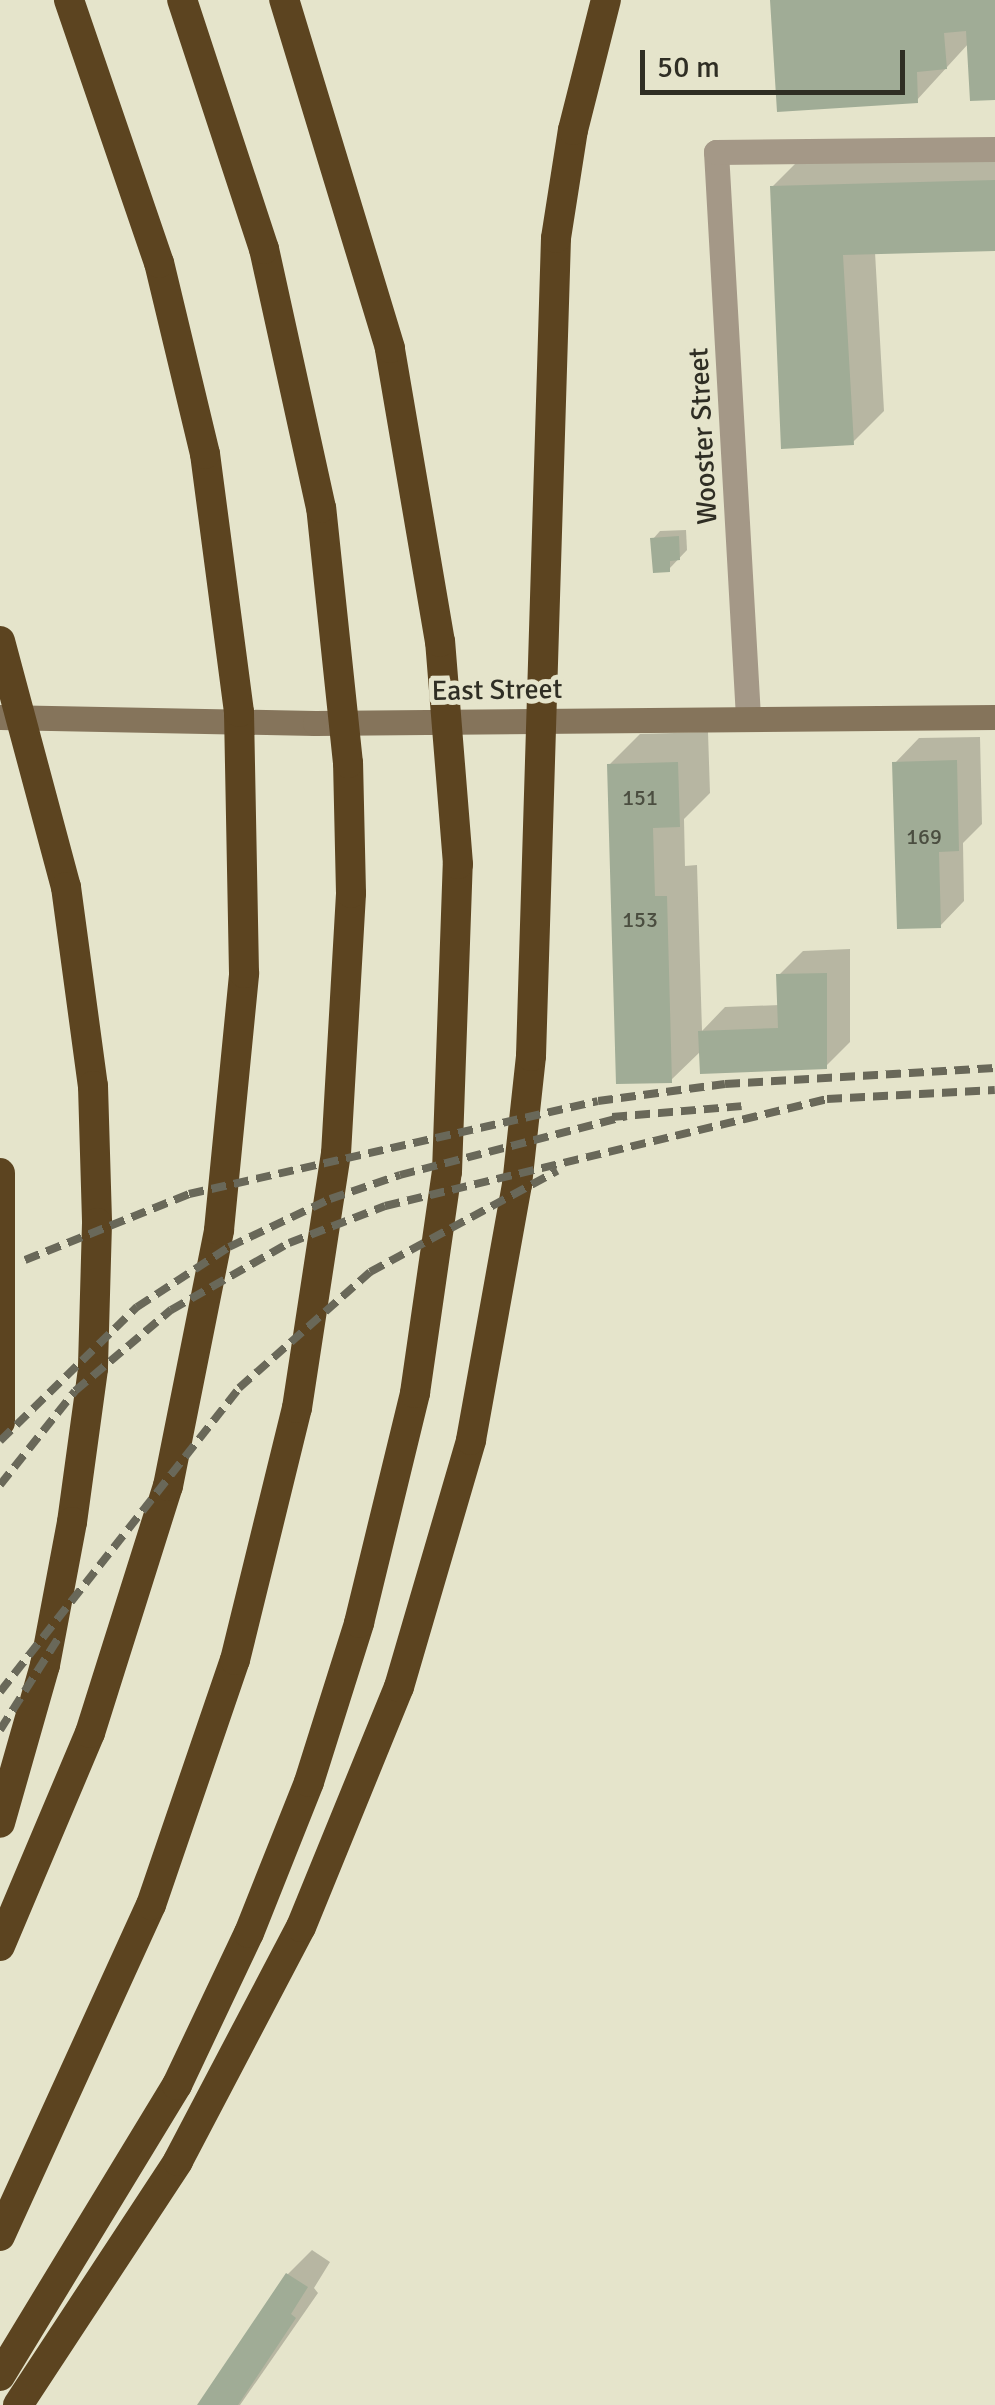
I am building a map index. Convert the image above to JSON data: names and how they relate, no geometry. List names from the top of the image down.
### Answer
{
  "streets": {
    "main road": ["East Street"],
    "street": ["Wooster Street"]
  },
  "crossings": [
    ["Wooster Street", "East Street"]
  ],
  "house_numbers": ["151", "169", "153"],
  "scale_bar": "50 m"
}
